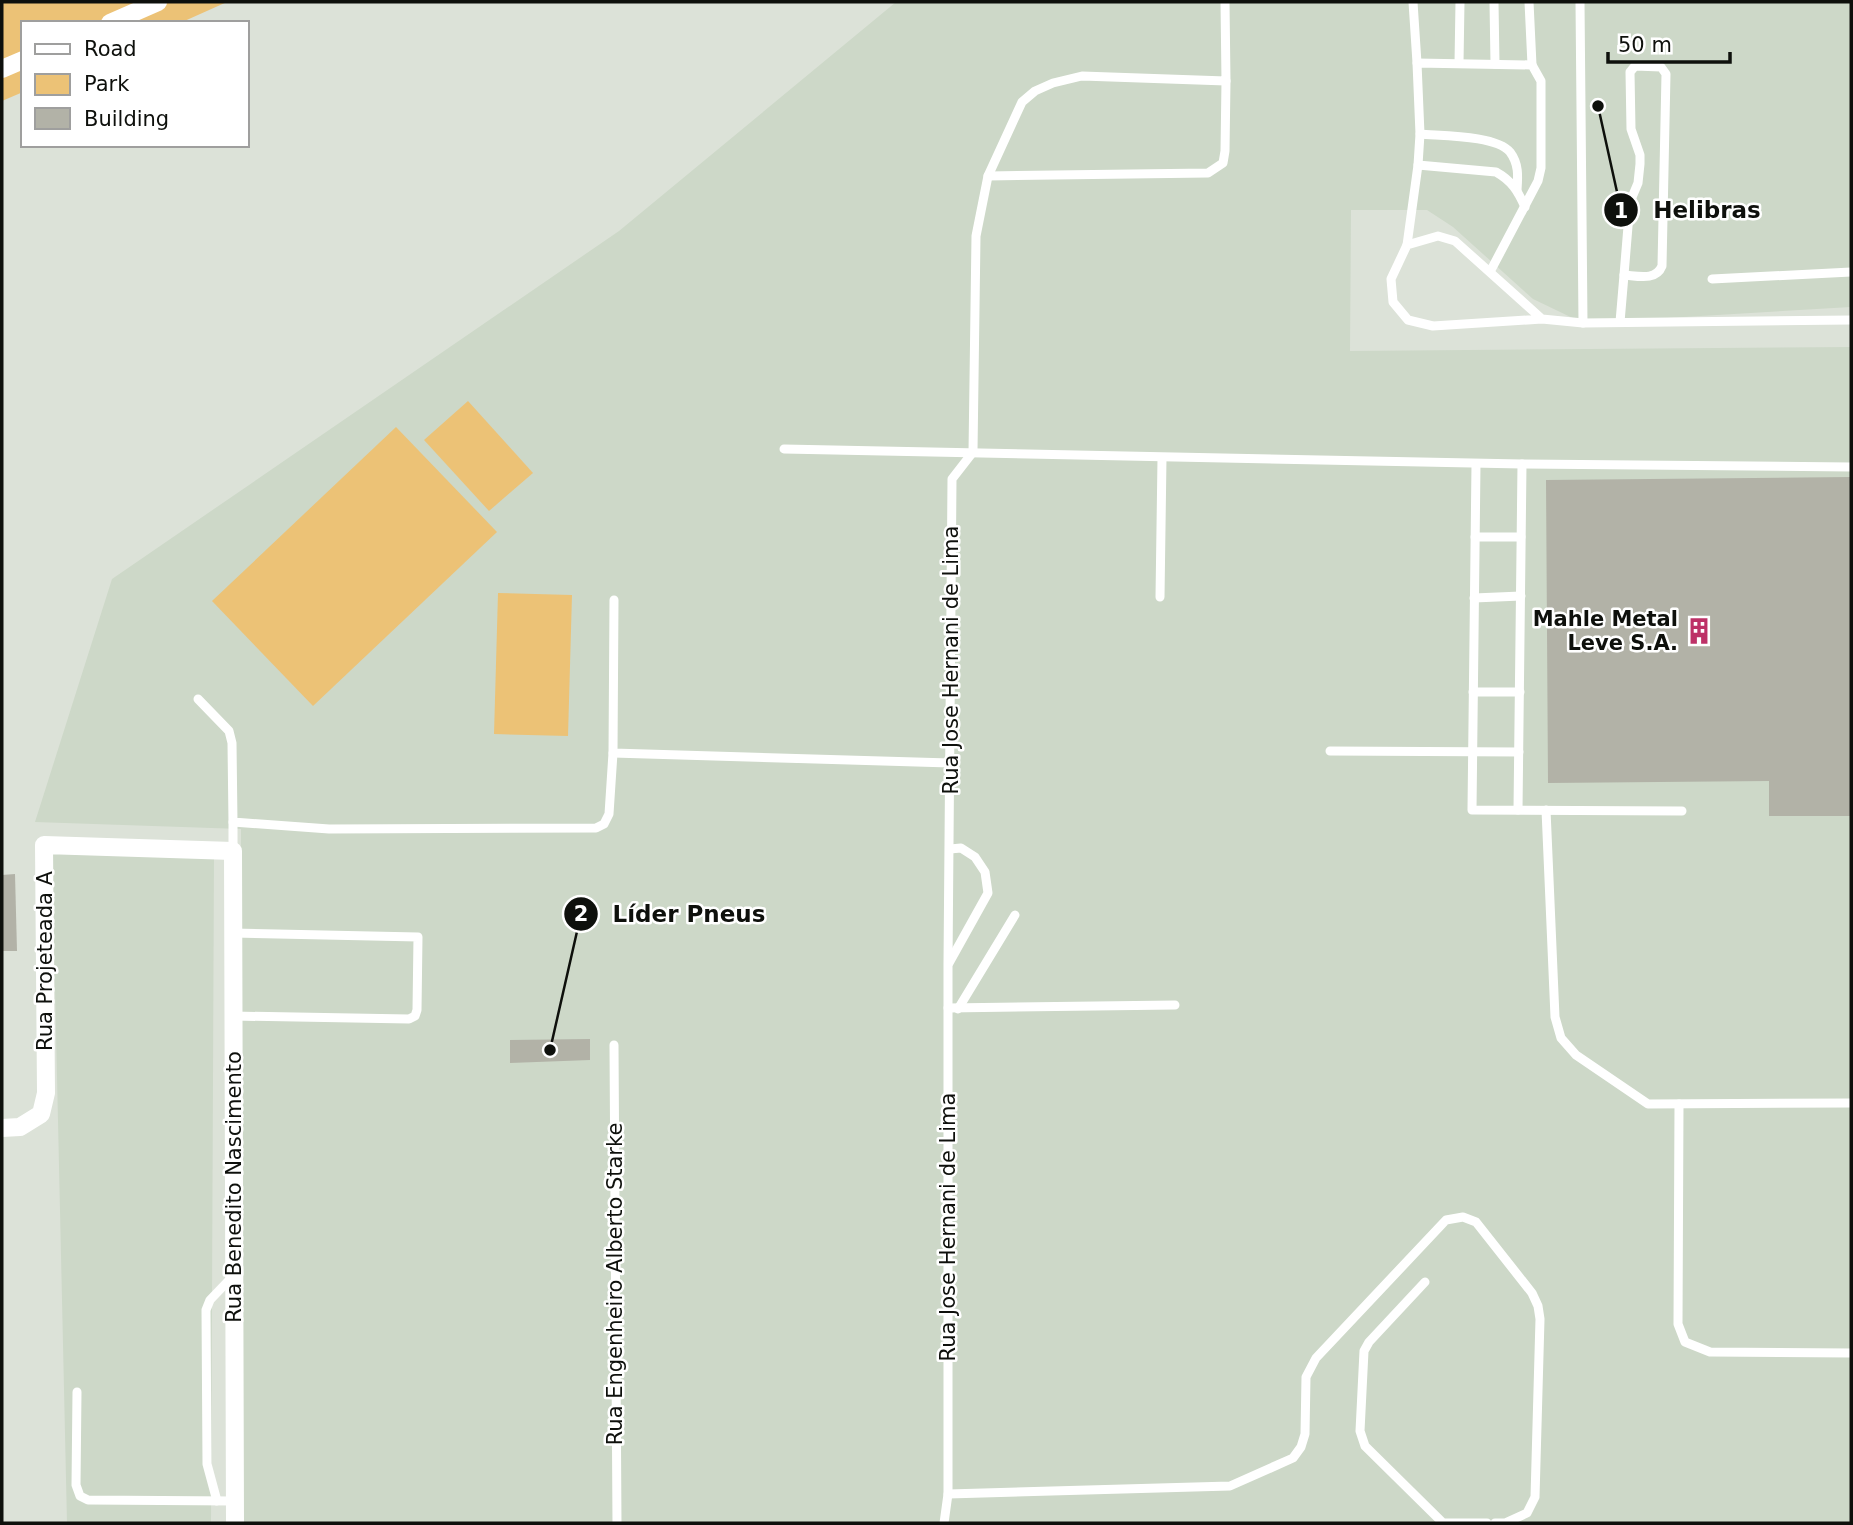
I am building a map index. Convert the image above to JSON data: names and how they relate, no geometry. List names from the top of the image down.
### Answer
{
  "streets": {
    "street": ["Rua Projeteada A", "Rua Benedito Nascimento"],
    "lane": ["Rua Jose Hernani de Lima", "Rua Engenheiro Alberto Starke"]
  },
  "crossings": [
    ["Rua Projeteada A", "Rua Benedito Nascimento"]
  ],
  "places": {
    "other": ["Helibras", "Líder Pneus"],
    "building": ["Mahle Metal Leve S.A."]
  },
  "legend": ["Road", "Park", "Building"],
  "scale_bar": "50 m"
}
